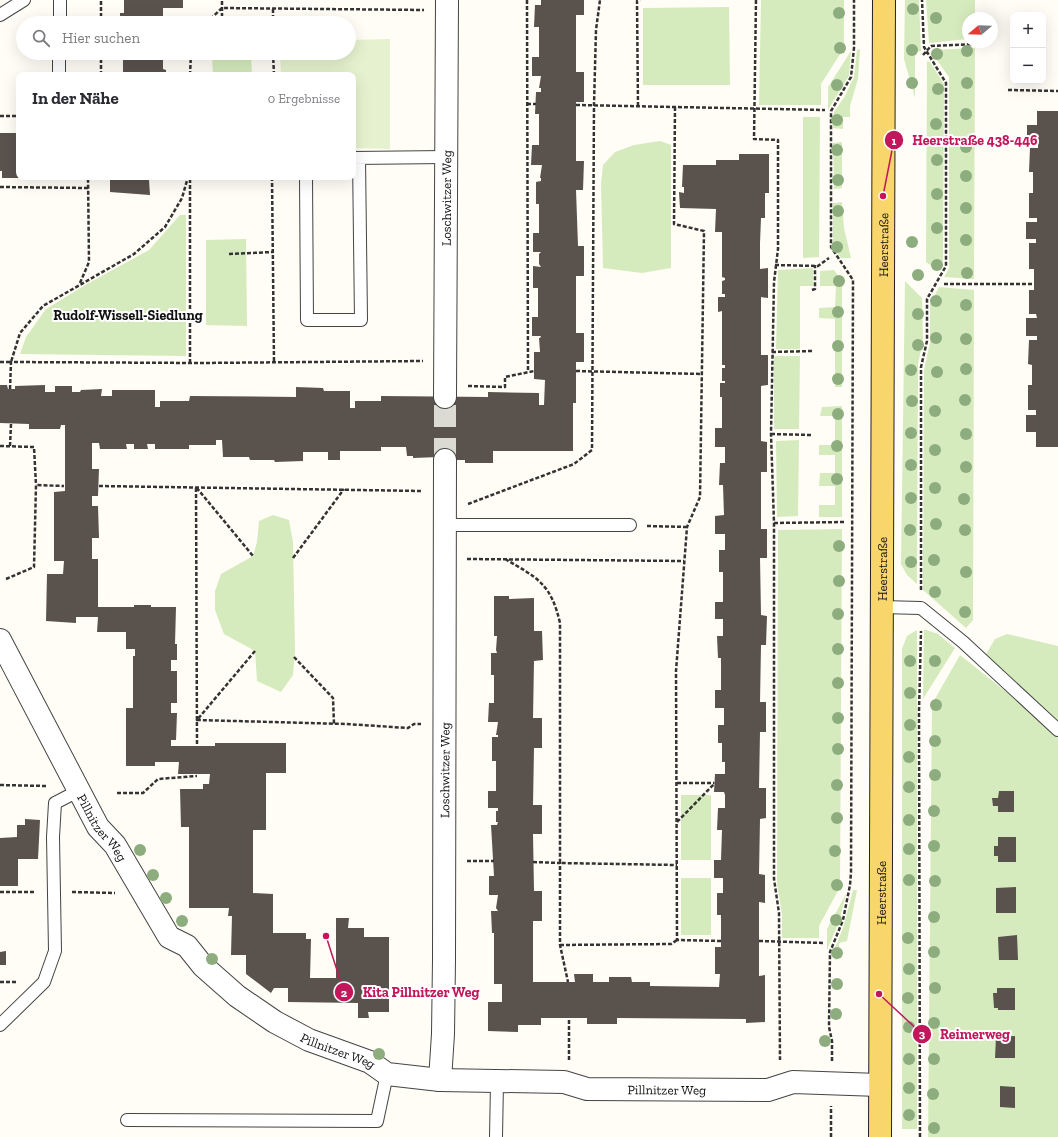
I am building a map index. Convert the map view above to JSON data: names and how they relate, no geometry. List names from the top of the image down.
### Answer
{
  "streets": {
    "main road": ["Heerstraße"],
    "street": ["Loschwitzer Weg", "Pillnitzer Weg"]
  },
  "crossings": [
    ["Loschwitzer Weg", "Pillnitzer Weg"],
    ["Heerstraße", "Pillnitzer Weg"]
  ],
  "districts": ["Rudolf-Wissell-Siedlung"],
  "places": ["Heerstraße 438-446", "Kita Pillnitzer Weg", "Reimerweg"],
  "north": "left",
  "page": {
    "map_buttons": ["+", "−"],
    "search": "Hier suchen",
    "heading": ["In der Nähe", "0 Ergebnisse"]
  }
}
